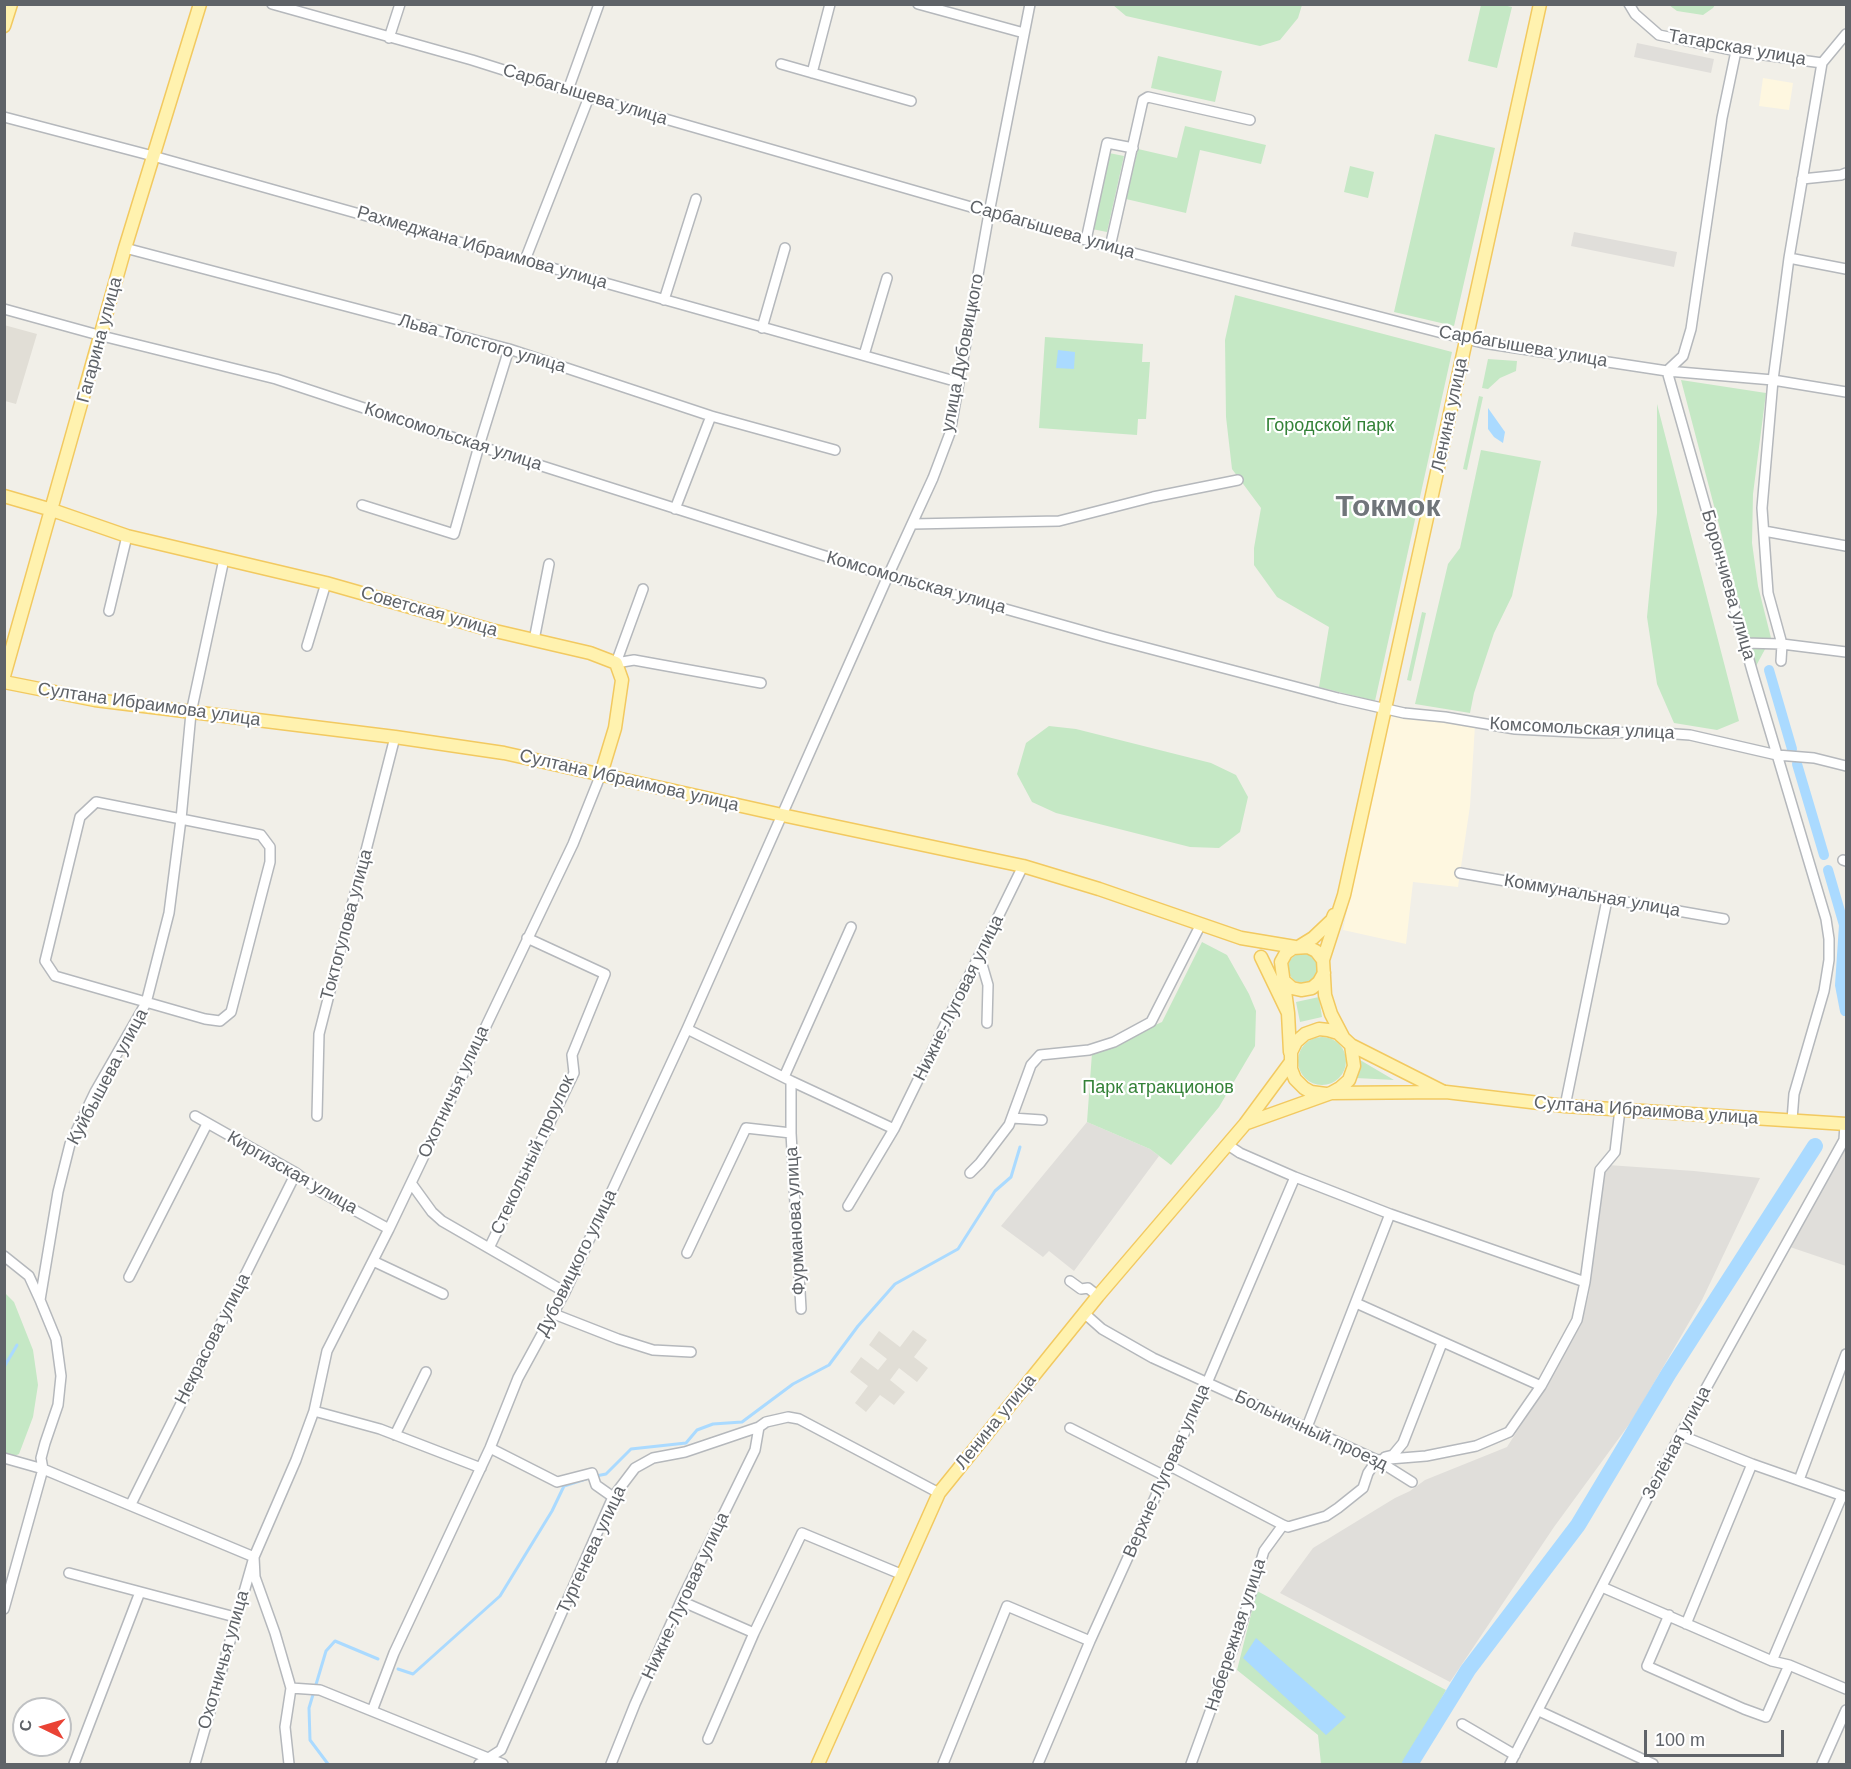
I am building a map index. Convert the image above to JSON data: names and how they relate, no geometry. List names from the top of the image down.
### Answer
{
  "streets": {
    "main road": [
      "Гагарина улица",
      "Ленина улица",
      "Советская улица",
      "Султана Ибраимова улица"
    ],
    "street": [
      "Татарская улица",
      "Сарбагышева улица",
      "Рахмеджана Ибраимова улица",
      "Льва Толстого улица",
      "улица Дубовицкого",
      "Комсомольская улица",
      "Борончиева улица",
      "Коммунальная улица",
      "Токтогулова улица",
      "Нижне-Луговая улица",
      "Куйбышева улица",
      "Охотничья улица",
      "Стекольный проулок",
      "Киргизская улица",
      "Фурманова улица",
      "Дубовицкого улица",
      "Некрасова улица",
      "Больничный проезд",
      "Зелёная улица",
      "Верхне-Луговая улица",
      "Тургенева улица",
      "Набережная улица"
    ]
  },
  "crossings": [
    ["Татарская улица", "Борончиева улица"],
    ["Сарбагышева улица", "улица Дубовицкого"],
    ["Сарбагышева улица", "Ленина улица"],
    ["Сарбагышева улица", "Борончиева улица"],
    ["Рахмеджана Ибраимова улица", "Гагарина улица"],
    ["Рахмеджана Ибраимова улица", "улица Дубовицкого"],
    ["Гагарина улица", "Льва Толстого улица"],
    ["Гагарина улица", "Комсомольская улица"],
    ["Гагарина улица", "Советская улица"],
    ["улица Дубовицкого", "Комсомольская улица"],
    ["улица Дубовицкого", "Султана Ибраимова улица"],
    ["улица Дубовицкого", "Дубовицкого улица"],
    ["Ленина улица", "Комсомольская улица"],
    ["Ленина улица", "Больничный проезд"],
    ["Ленина улица", "Тургенева улица"],
    ["Комсомольская улица", "Борончиева улица"],
    ["Борончиева улица", "Султана Ибраимова улица"],
    ["Советская улица", "Куйбышева улица"],
    ["Султана Ибраимова улица", "Токтогулова улица"],
    ["Султана Ибраимова улица", "Нижне-Луговая улица"],
    ["Султана Ибраимова улица", "Куйбышева улица"],
    ["Султана Ибраимова улица", "Охотничья улица"],
    ["Султана Ибраимова улица", "Дубовицкого улица"],
    ["Султана Ибраимова улица", "Зелёная улица"],
    ["Нижне-Луговая улица", "Тургенева улица"],
    ["Охотничья улица", "Стекольный проулок"],
    ["Охотничья улица", "Киргизская улица"],
    ["Киргизская улица", "Некрасова улица"],
    ["Больничный проезд", "Верхне-Луговая улица"]
  ],
  "districts": ["Токмок"],
  "parks": ["Городской парк", "Парк атракционов"],
  "scale_bar": "100 m",
  "north": "left"
}
